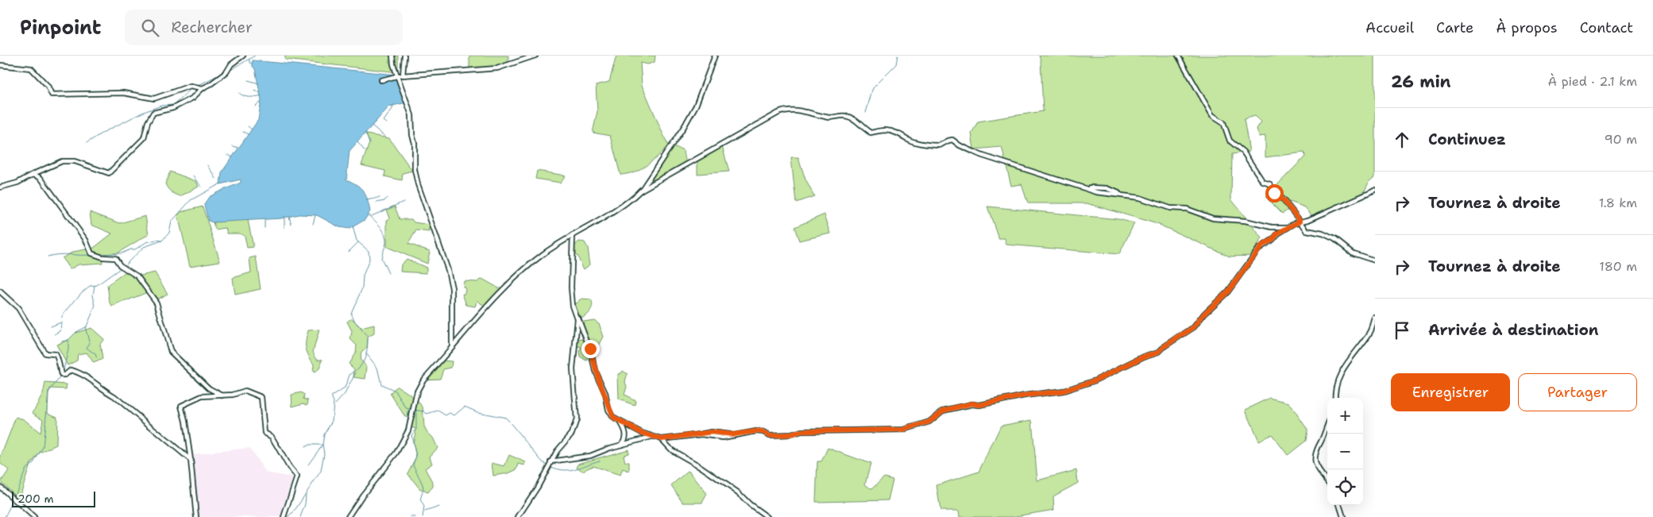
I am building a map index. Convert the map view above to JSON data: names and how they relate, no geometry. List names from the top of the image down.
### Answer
{
  "scale_bar": "200 m",
  "page": {
    "header": "Pinpoint",
    "search": "Rechercher",
    "nav": [
      "Accueil",
      "Carte",
      "À propos",
      "Contact"
    ],
    "heading": ["26 min", "À pied · 2.1 km"],
    "list": [
      ["Continuez", "90 m"],
      ["Tournez à droite", "1.8 km"],
      ["Tournez à droite", "180 m"],
      "Arrivée à destination"
    ],
    "buttons": ["Enregistrer", "Partager"],
    "map_buttons": ["+", "−"],
    "scale": "200 m"
  }
}
